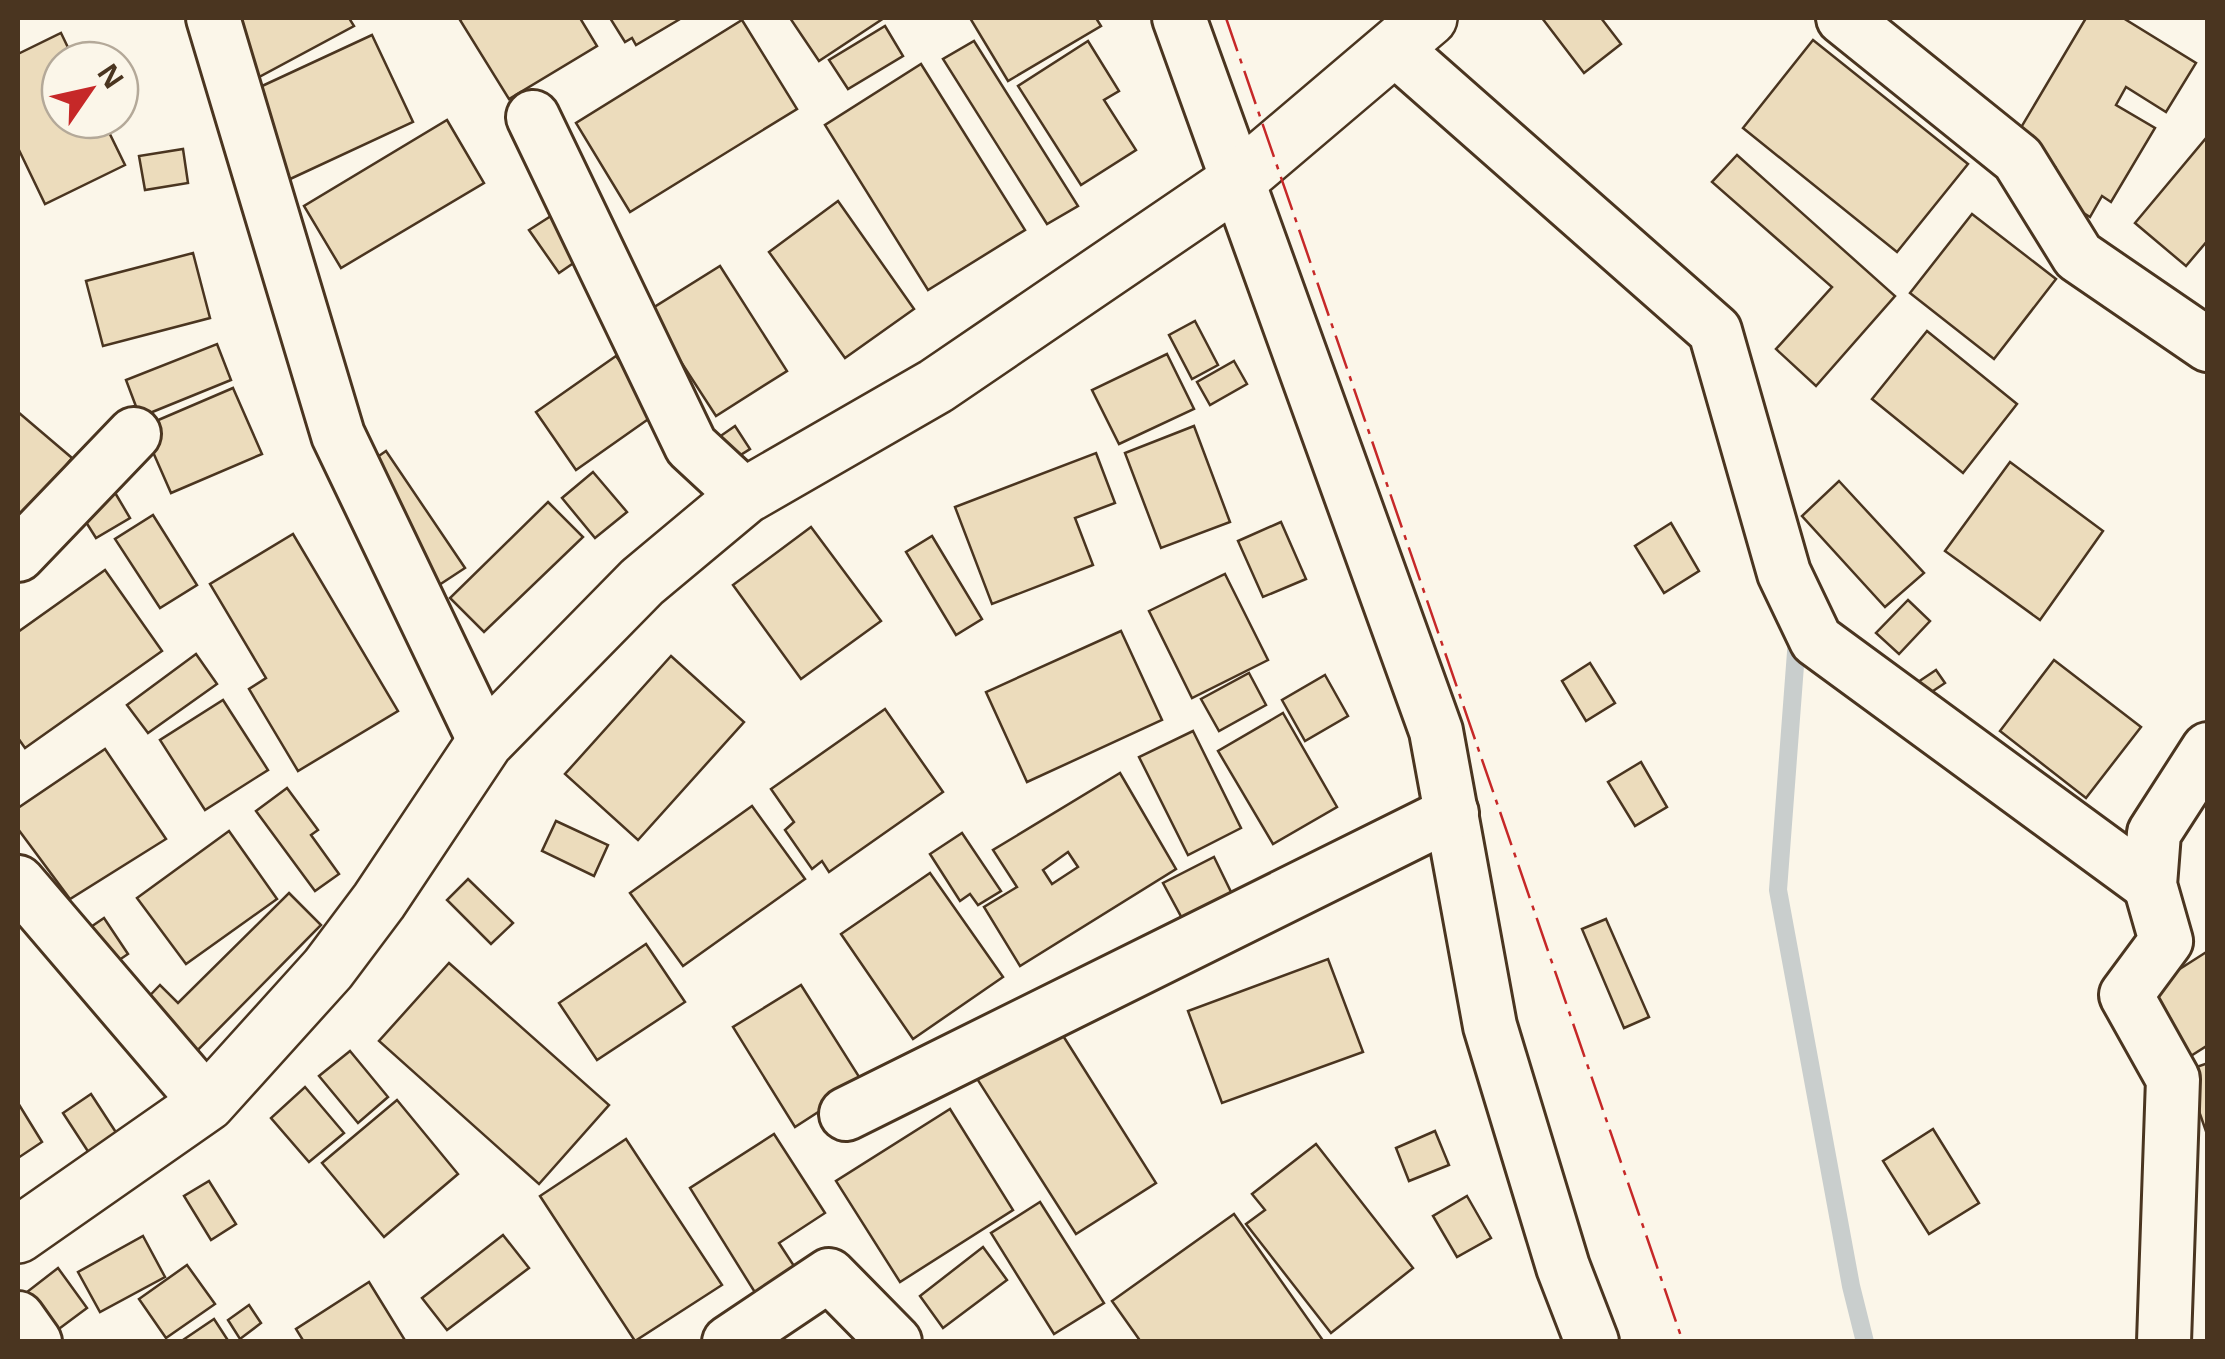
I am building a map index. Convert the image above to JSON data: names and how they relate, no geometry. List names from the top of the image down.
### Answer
{
  "north": "top right"
}
